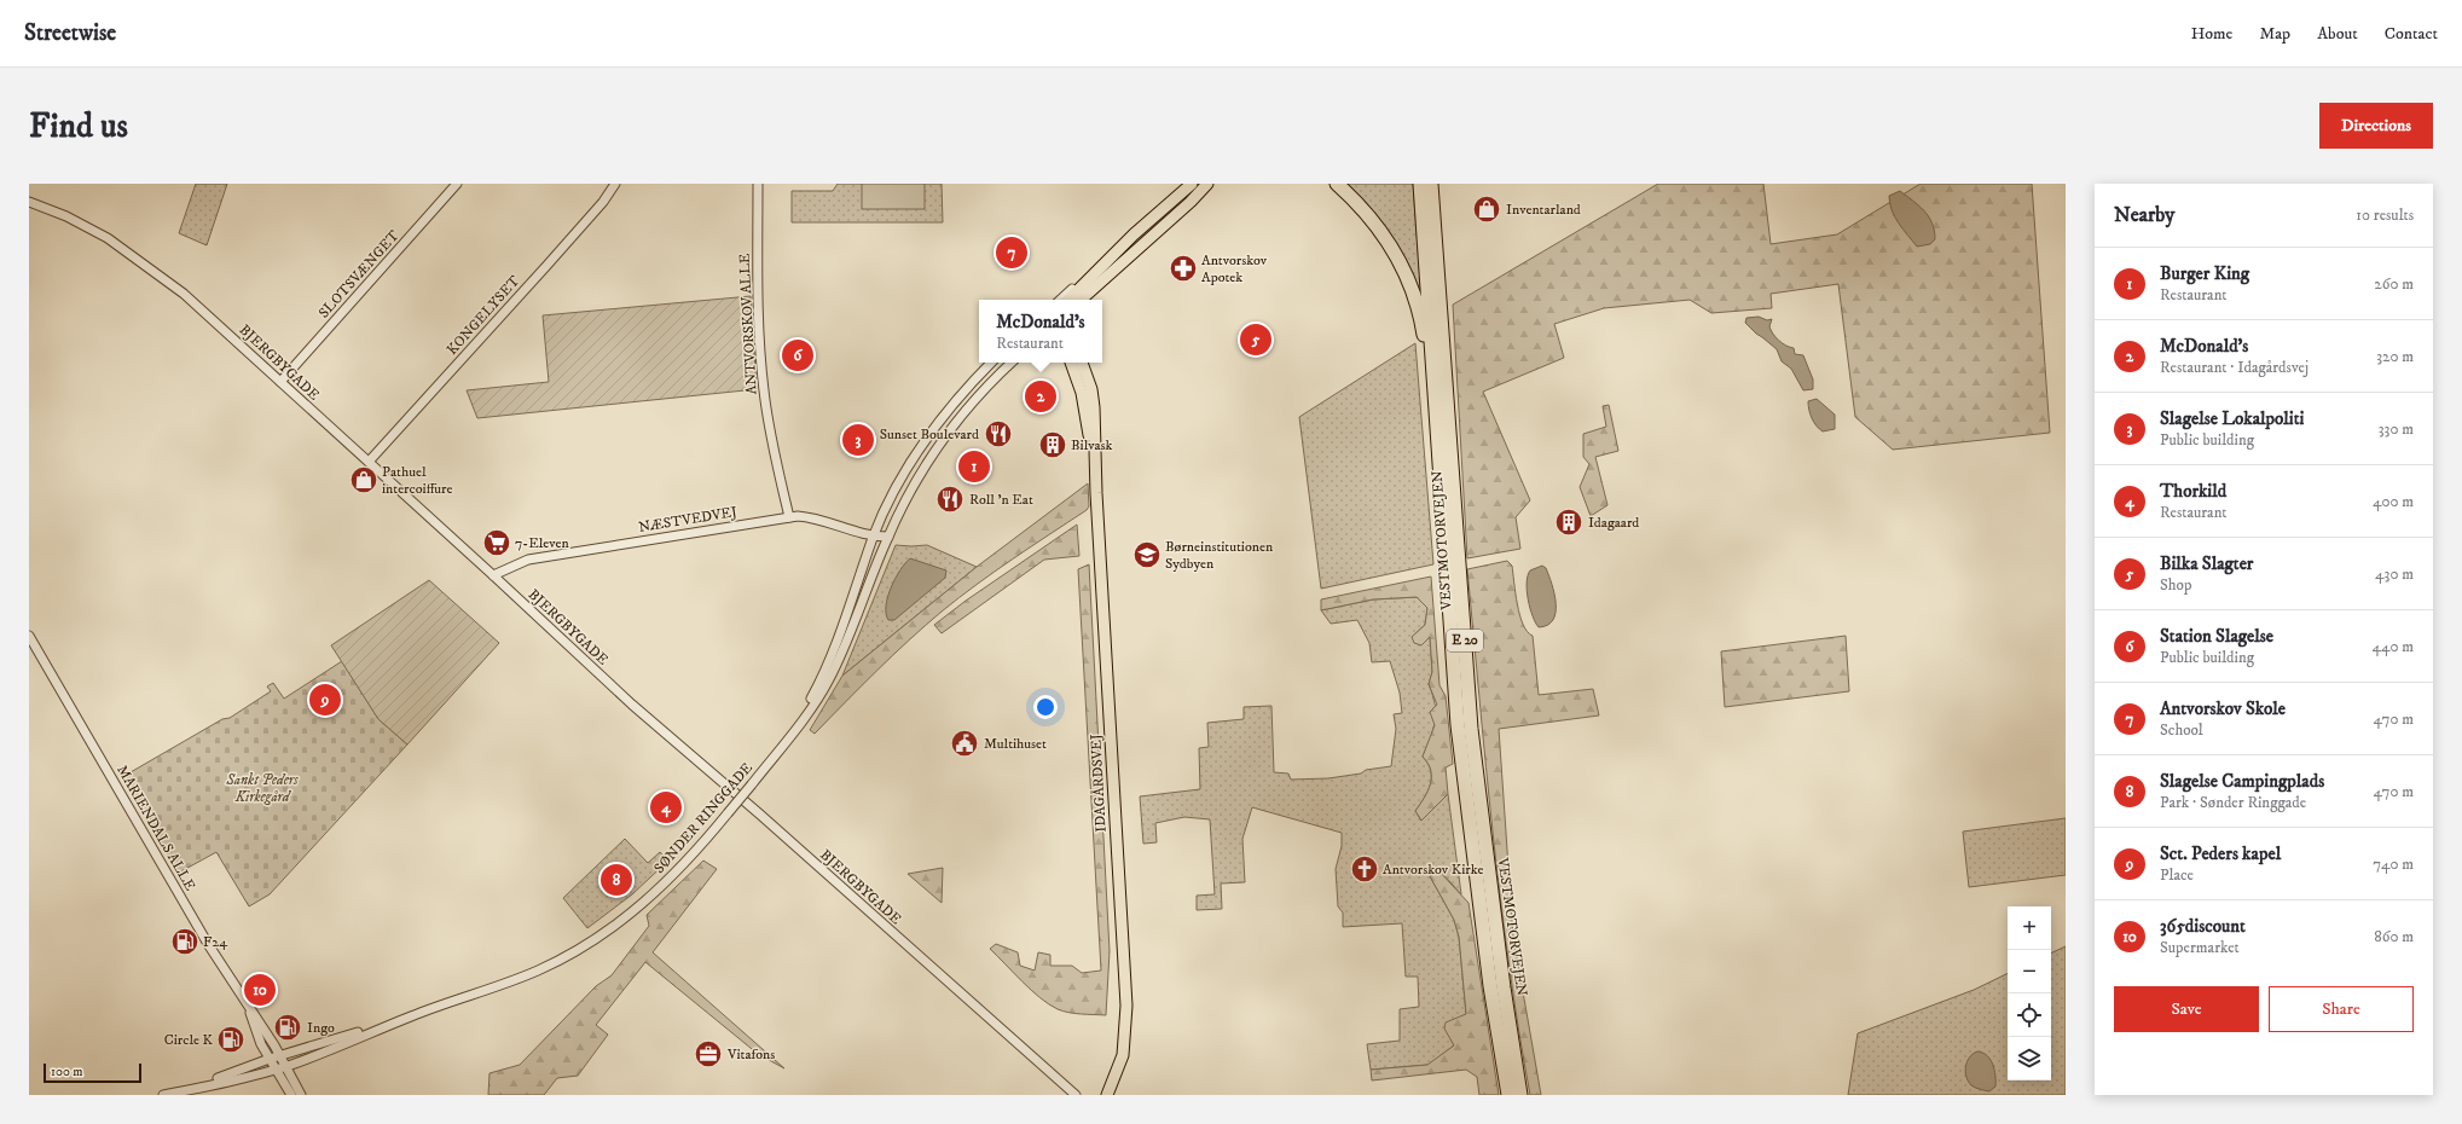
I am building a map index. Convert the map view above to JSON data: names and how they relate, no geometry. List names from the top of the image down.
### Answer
{
  "streets": {
    "highway": ["VESTMOTORVEJEN", "E 20"],
    "main road": ["IDAGÅRDSVEJ"],
    "street": [
      "SLOTSVÆNGET",
      "KONGELYSET",
      "ANTVORSKOV ALLE",
      "BJERGBYGADE",
      "NÆSTVEDVEJ",
      "SØNDER RINGGADE",
      "MARIENDALS ALLE"
    ]
  },
  "crossings": [
    ["SLOTSVÆNGET", "BJERGBYGADE"],
    ["KONGELYSET", "BJERGBYGADE"],
    ["ANTVORSKOV ALLE", "NÆSTVEDVEJ"],
    ["BJERGBYGADE", "NÆSTVEDVEJ"],
    ["NÆSTVEDVEJ", "SØNDER RINGGADE"],
    ["SØNDER RINGGADE", "MARIENDALS ALLE"]
  ],
  "parks": ["Sankt Peders Kirkegård"],
  "places": {
    "shop": ["Inventarland", "Pathuel intercoiffure"],
    "pharmacy": ["Antvorskov Apotek"],
    "restaurant": ["Sunset Boulevard", "Roll 'n Eat"],
    "building": ["Bilvask", "Idagaard"],
    "supermarket": ["7-Eleven"],
    "school or university": ["Børneinstitutionen Sydbyen"],
    "public building": ["Multihuset"],
    "church": ["Antvorskov Kirke"],
    "fuel station": ["F24", "Ingo", "Circle K"],
    "office": ["Vitafons"]
  },
  "scale_bar": "100 m",
  "page": {
    "header": "Streetwise",
    "nav": [
      "Home",
      "Map",
      "About",
      "Contact"
    ],
    "buttons": [
      "Directions",
      ["Save", "Share"]
    ],
    "title": "Find us",
    "heading": ["Nearby", "10 results"],
    "pins": [
      "7",
      "5",
      "6",
      "2",
      "3",
      "1",
      "9",
      "4",
      "8",
      "10"
    ],
    "list": [
      {
        "mark": "1",
        "name": "Burger King",
        "note": "Restaurant",
        "value": "260 m"
      },
      {
        "mark": "2",
        "name": "McDonald's",
        "note": "Restaurant · Idagårdsvej",
        "value": "320 m"
      },
      {
        "mark": "3",
        "name": "Slagelse Lokalpoliti",
        "note": "Public building",
        "value": "330 m"
      },
      {
        "mark": "4",
        "name": "Thorkild",
        "note": "Restaurant",
        "value": "400 m"
      },
      {
        "mark": "5",
        "name": "Bilka Slagter",
        "note": "Shop",
        "value": "430 m"
      },
      {
        "mark": "6",
        "name": "Station Slagelse",
        "note": "Public building",
        "value": "440 m"
      },
      {
        "mark": "7",
        "name": "Antvorskov Skole",
        "note": "School",
        "value": "470 m"
      },
      {
        "mark": "8",
        "name": "Slagelse Campingplads",
        "note": "Park · Sønder Ringgade",
        "value": "470 m"
      },
      {
        "mark": "9",
        "name": "Sct. Peders kapel",
        "note": "Place",
        "value": "740 m"
      },
      {
        "mark": "10",
        "name": "365discount",
        "note": "Supermarket",
        "value": "860 m"
      }
    ],
    "popup": ["McDonald's", "Restaurant"],
    "map_buttons": ["+", "−"],
    "scale": "100 m"
  }
}
